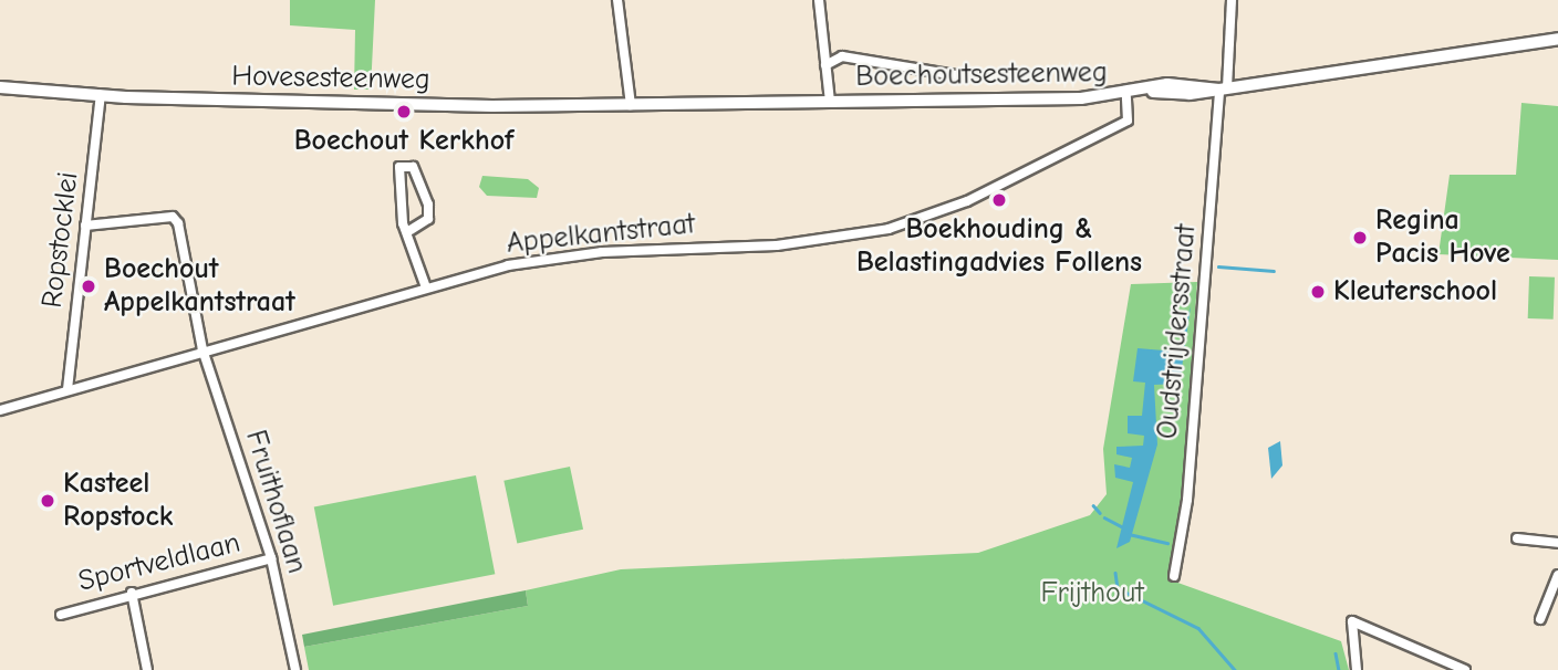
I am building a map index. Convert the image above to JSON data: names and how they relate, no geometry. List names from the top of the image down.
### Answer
{
  "streets": {
    "street": [
      "Boechoutsesteenweg",
      "Hovesesteenweg",
      "Appelkantstraat",
      "Ropstocklei",
      "Oudstrijdersstraat",
      "Fruithoflaan",
      "Sportveldlaan"
    ]
  },
  "crossings": [
    ["Boechoutsesteenweg", "Hovesesteenweg"],
    ["Boechoutsesteenweg", "Appelkantstraat"],
    ["Boechoutsesteenweg", "Oudstrijdersstraat"],
    ["Hovesesteenweg", "Ropstocklei"],
    ["Appelkantstraat", "Ropstocklei"],
    ["Appelkantstraat", "Fruithoflaan"],
    ["Ropstocklei", "Fruithoflaan"],
    ["Fruithoflaan", "Sportveldlaan"]
  ],
  "parks": ["Frijthout"],
  "places": [
    "Boechout Kerkhof",
    "Boekhouding & Belastingadvies Follens",
    "Regina Pacis Hove",
    "Boechout Appelkantstraat",
    "Kleuterschool",
    "Kasteel Ropstock"
  ]
}
